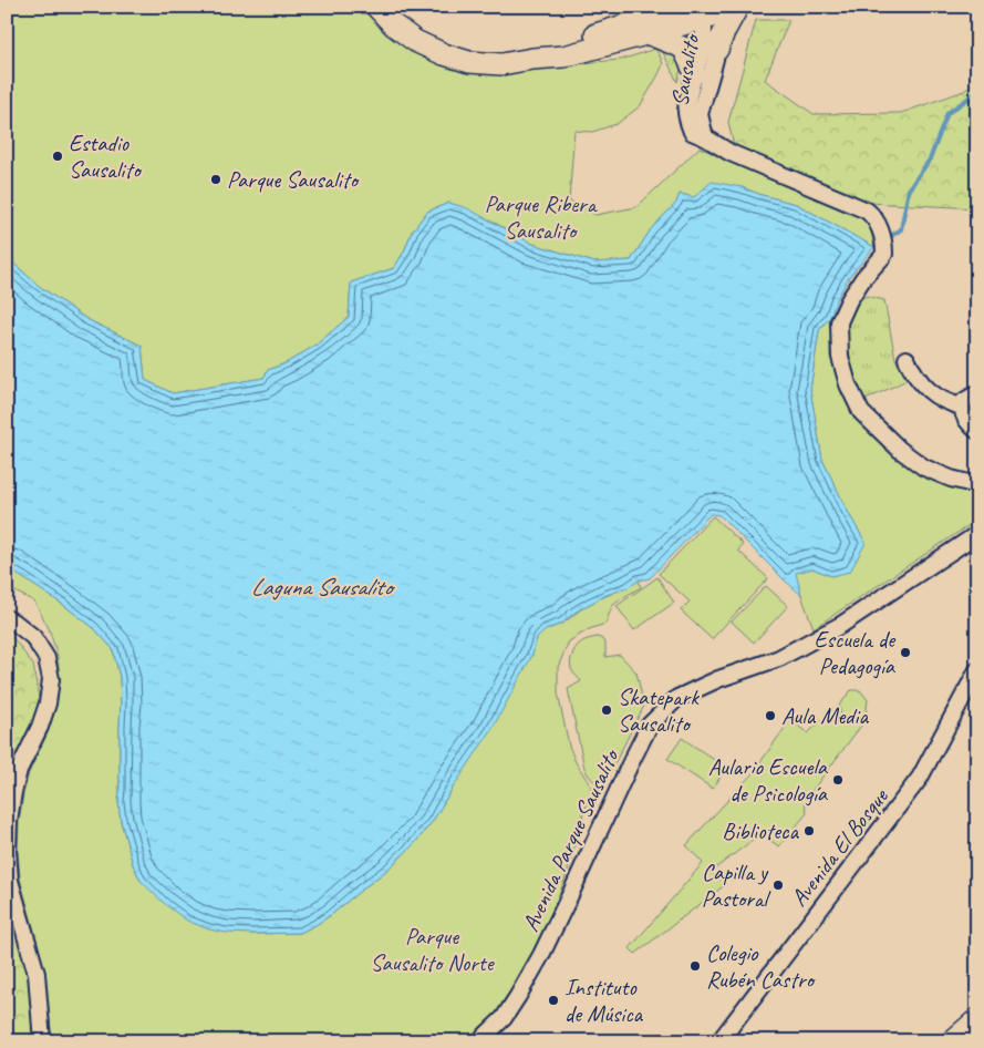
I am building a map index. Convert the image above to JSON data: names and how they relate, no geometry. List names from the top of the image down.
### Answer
{
  "streets": {
    "main road": ["Sausalito"],
    "street": ["Avenida Parque Sausalito", "Avenida El Bosque"]
  },
  "water": ["Laguna Sausalito"],
  "parks": ["Parque Ribera Sausalito", "Parque Sausalito Norte"],
  "places": [
    "Estadio Sausalito",
    "Parque Sausalito",
    "Escuela de Pedagogía",
    "Skatepark Sausalito",
    "Aula Media",
    "Aulario Escuela de Psicología",
    "Biblioteca",
    "Capilla y Pastoral",
    "Colegio Rubén Castro",
    "Instituto de Música"
  ]
}
